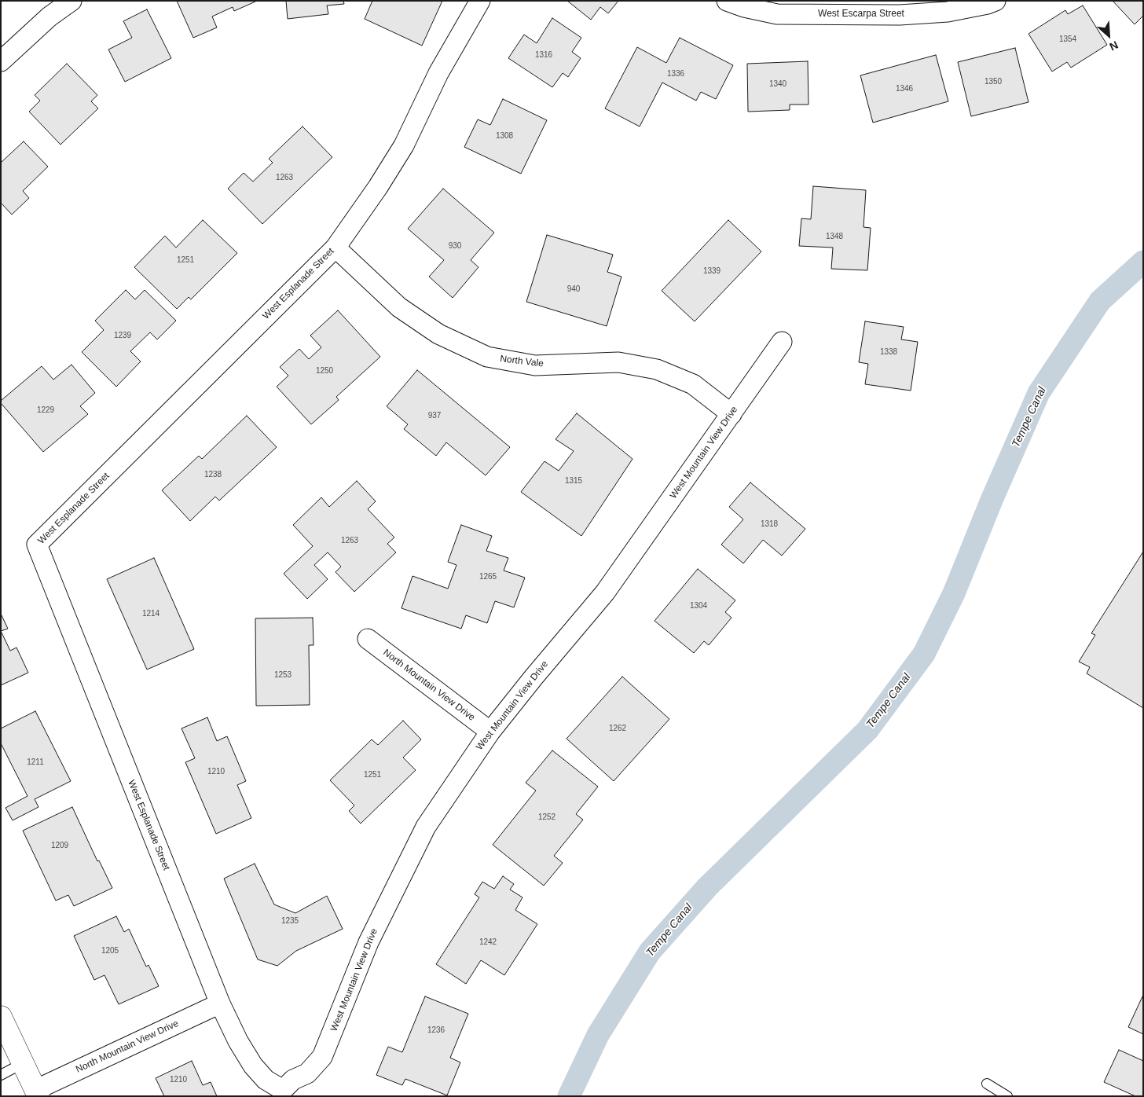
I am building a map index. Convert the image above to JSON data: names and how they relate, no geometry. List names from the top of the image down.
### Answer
{
  "streets": {
    "street": [
      "West Escarpa Street",
      "West Esplanade Street",
      "North Vale",
      "West Mountain View Drive",
      "North Mountain View Drive"
    ]
  },
  "crossings": [
    ["West Esplanade Street", "North Vale"],
    ["West Esplanade Street", "West Mountain View Drive"],
    ["West Esplanade Street", "North Mountain View Drive"],
    ["North Vale", "West Mountain View Drive"],
    ["West Mountain View Drive", "North Mountain View Drive"]
  ],
  "water": ["Tempe Canal"],
  "house_numbers": [
    "1354",
    "1316",
    "1336",
    "1350",
    "1340",
    "1346",
    "1308",
    "1263",
    "1348",
    "930",
    "1251",
    "1339",
    "940",
    "1239",
    "1338",
    "1250",
    "1229",
    "937",
    "1238",
    "1315",
    "1318",
    "1263",
    "1265",
    "1304",
    "1214",
    "1253",
    "1262",
    "1211",
    "1210",
    "1251",
    "1252",
    "1209",
    "1235",
    "1242",
    "1205",
    "1236",
    "1210"
  ],
  "north": "bottom right"
}
